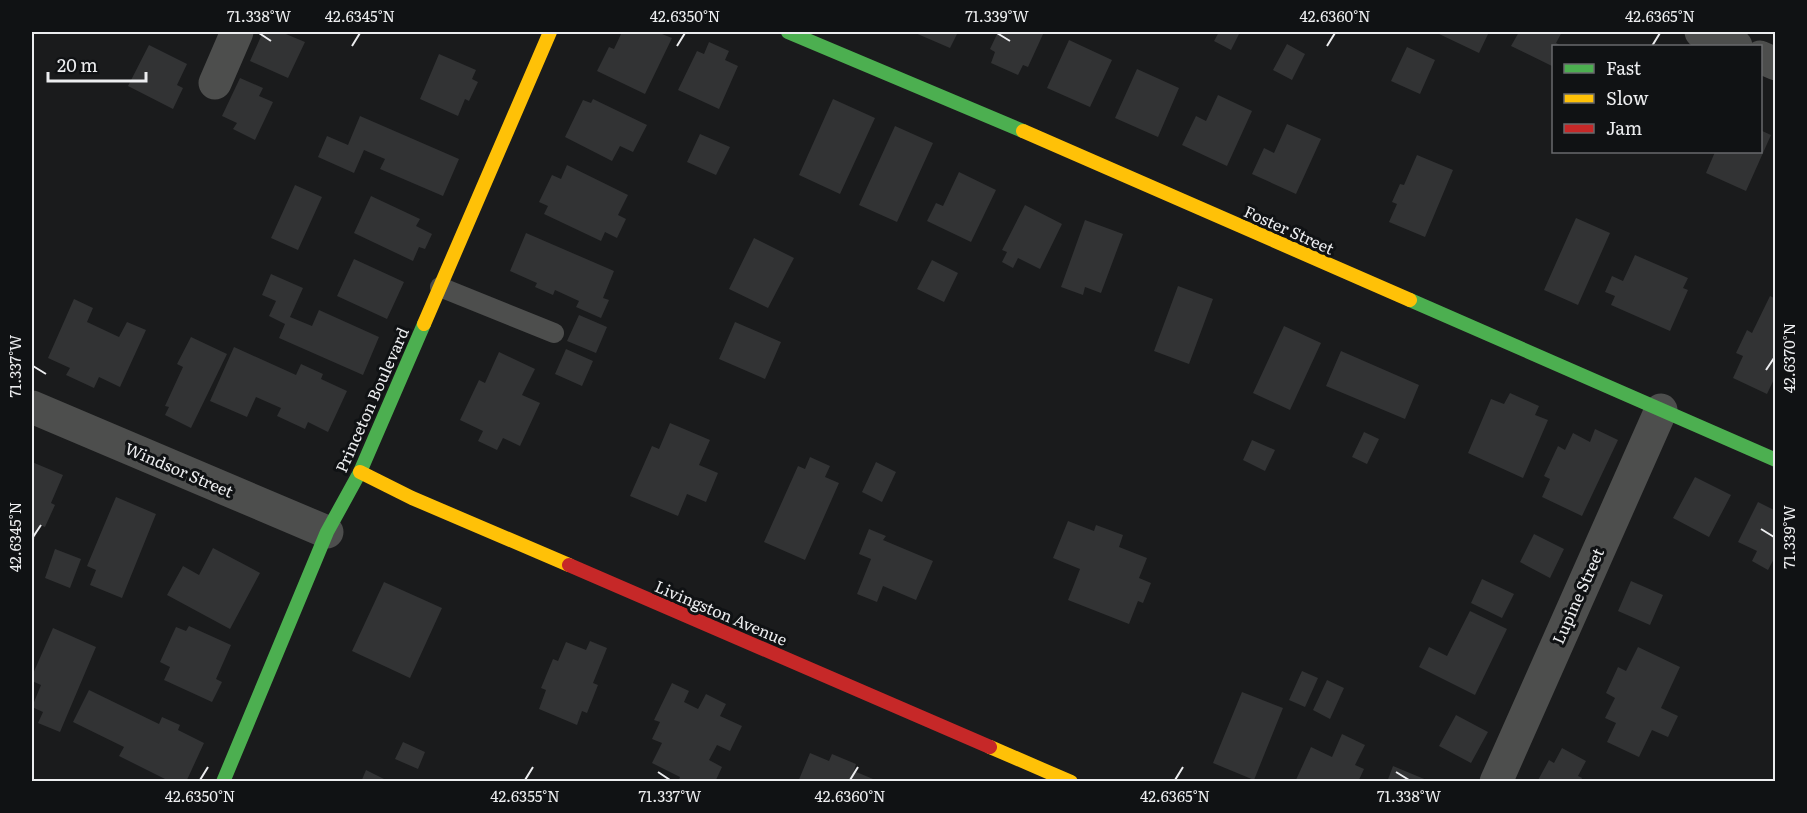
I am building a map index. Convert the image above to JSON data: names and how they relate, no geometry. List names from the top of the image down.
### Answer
{
  "streets": {
    "street": [
      "Foster Street",
      "Princeton Boulevard",
      "Windsor Street",
      "Lupine Street",
      "Livingston Avenue"
    ]
  },
  "crossings": [
    ["Foster Street", "Lupine Street"],
    ["Princeton Boulevard", "Windsor Street"],
    ["Princeton Boulevard", "Livingston Avenue"]
  ],
  "legend": ["Fast", "Slow", "Jam"],
  "scale_bar": "20 m",
  "coordinates": [
    "71.338°W",
    "42.6345°N",
    "42.6350°N",
    "71.339°W",
    "42.6360°N",
    "42.6365°N",
    "42.6370°N",
    "71.337°W",
    "42.6355°N"
  ]
}
